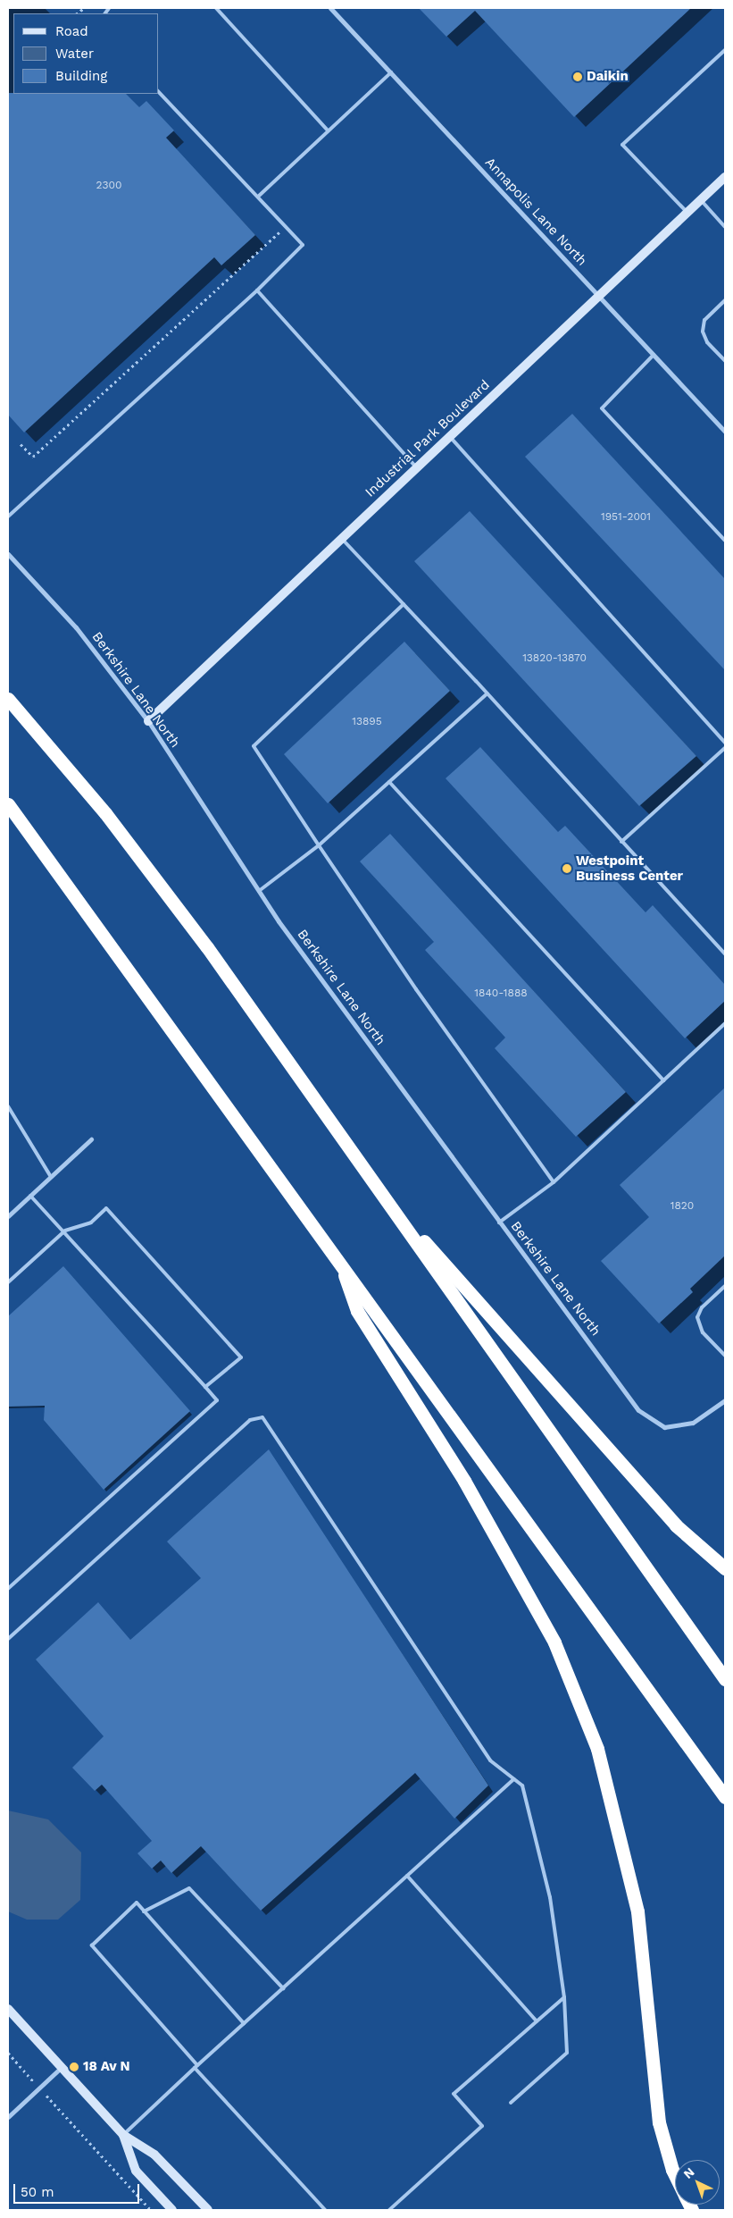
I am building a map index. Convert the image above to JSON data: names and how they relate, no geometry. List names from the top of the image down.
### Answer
{
  "streets": {
    "street": ["Annapolis Lane North", "Industrial Park Boulevard", "Berkshire Lane North"]
  },
  "crossings": [
    ["Annapolis Lane North", "Industrial Park Boulevard"],
    ["Industrial Park Boulevard", "Berkshire Lane North"]
  ],
  "places": ["Daikin", "Westpoint Business Center", "18 Av N"],
  "house_numbers": [
    "2300",
    "1951-2001",
    "13820-13870",
    "13895",
    "1840-1888",
    "1820"
  ],
  "legend": ["Road", "Water", "Building"],
  "scale_bar": "50 m",
  "north": "top left"
}
